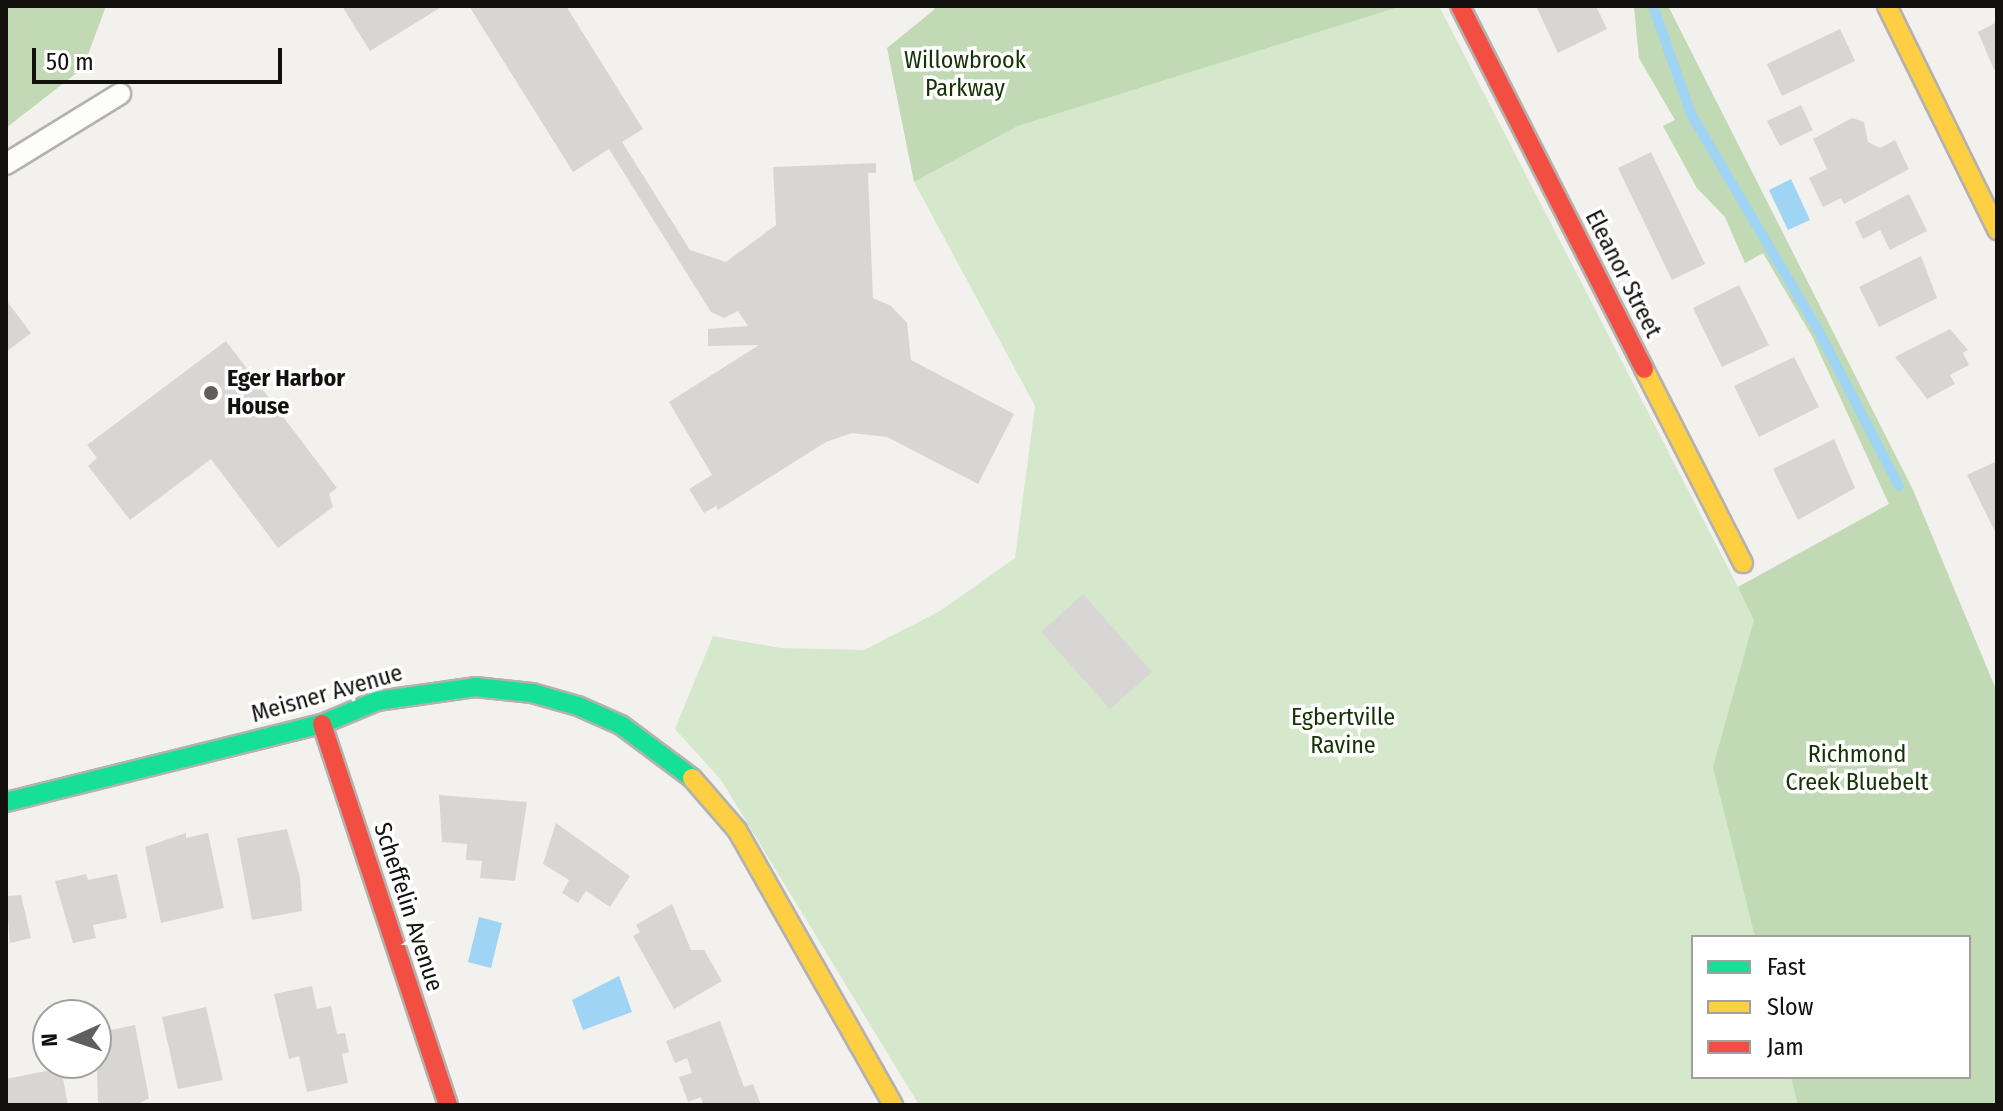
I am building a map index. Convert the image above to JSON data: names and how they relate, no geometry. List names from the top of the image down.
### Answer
{
  "streets": {
    "street": ["Eleanor Street", "Meisner Avenue", "Scheffelin Avenue"]
  },
  "crossings": [
    ["Meisner Avenue", "Scheffelin Avenue"]
  ],
  "parks": ["Willowbrook Parkway", "Egbertville Ravine", "Richmond Creek Bluebelt"],
  "places": ["Eger Harbor House"],
  "legend": ["Fast", "Slow", "Jam"],
  "scale_bar": "50 m",
  "north": "left"
}
